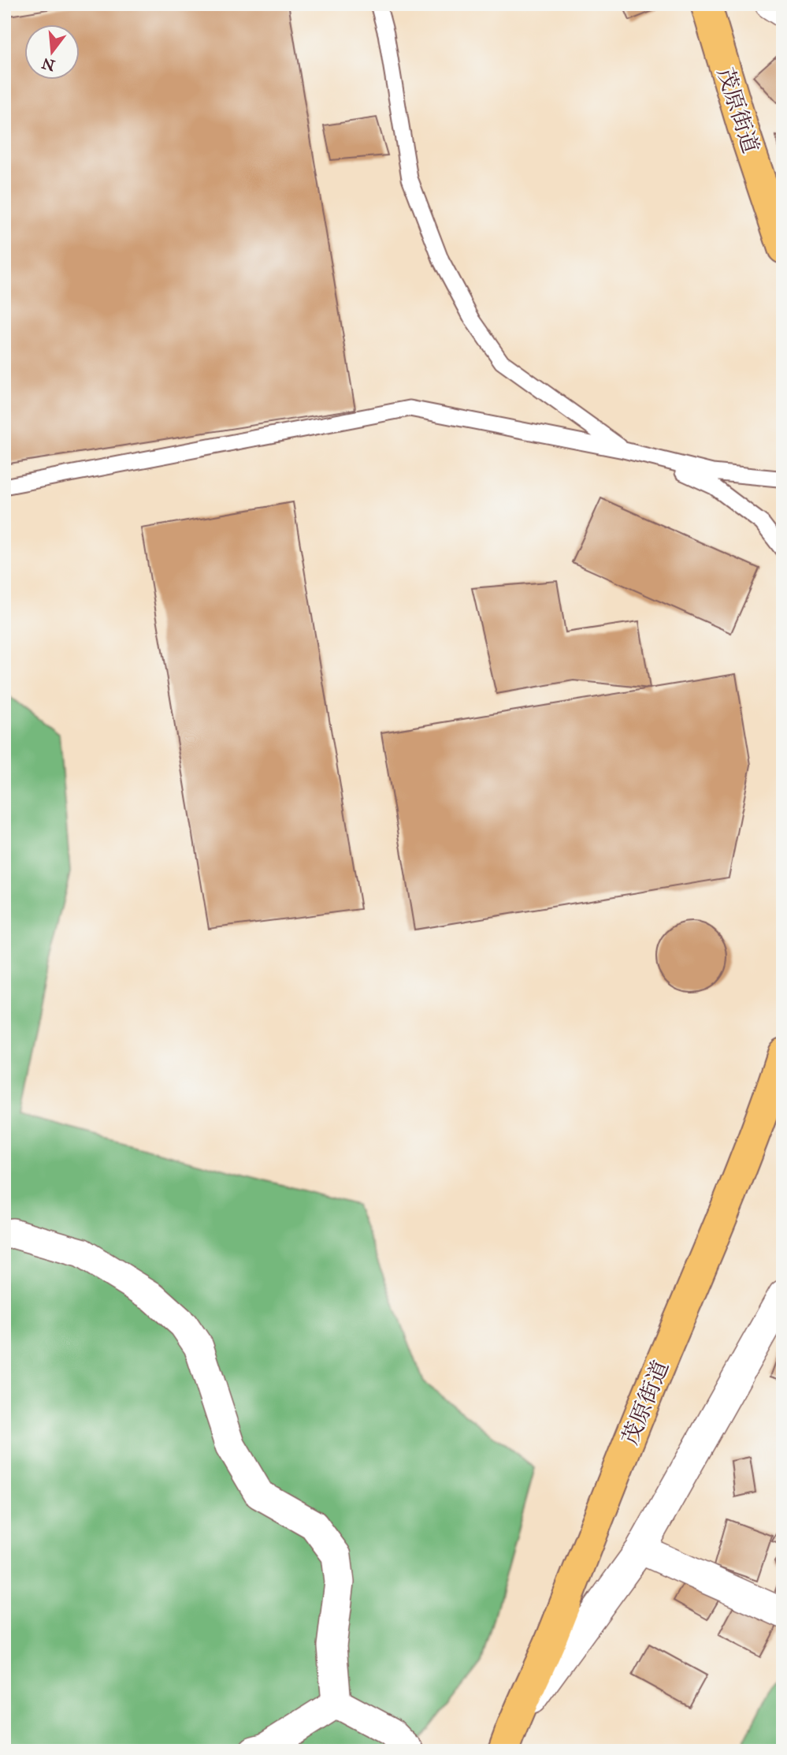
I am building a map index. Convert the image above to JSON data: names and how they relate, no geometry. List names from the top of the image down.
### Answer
{
  "streets": {
    "main road": ["茂原街道"]
  },
  "north": "bottom"
}
